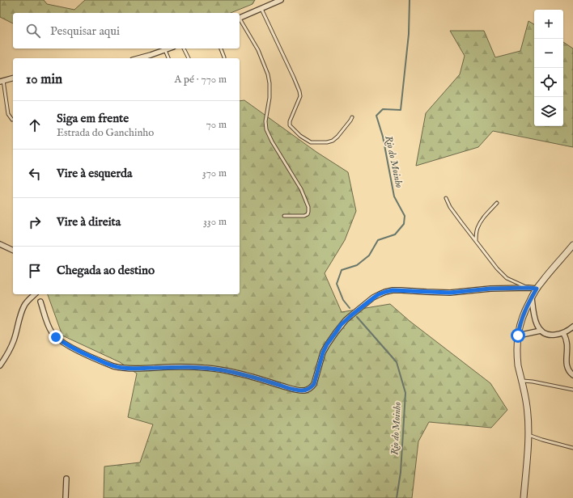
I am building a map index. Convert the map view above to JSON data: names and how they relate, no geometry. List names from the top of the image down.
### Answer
{
  "water": ["Rio do Moinho"],
  "page": {
    "map_buttons": ["+", "−"],
    "search": "Pesquisar aqui",
    "heading": ["10 min", "A pé · 770 m"],
    "list": [
      ["Siga em frente", "Estrada do Ganchinho", "70 m"],
      ["Vire à esquerda", "370 m"],
      ["Vire à direita", "330 m"],
      "Chegada ao destino"
    ]
  }
}
